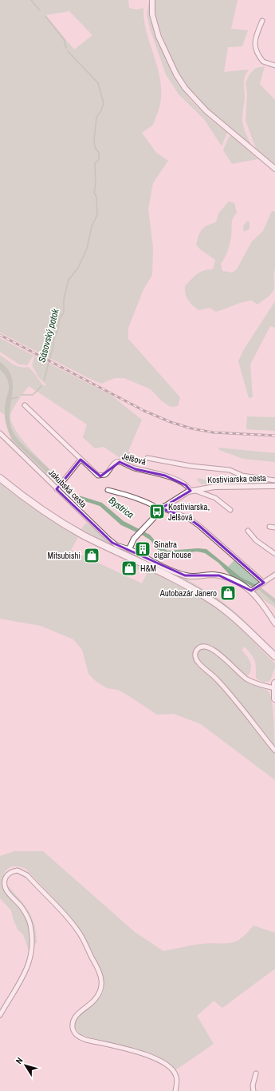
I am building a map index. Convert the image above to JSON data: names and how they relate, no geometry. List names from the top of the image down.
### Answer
{
  "streets": {
    "street": ["Jelšová", "Kostiviarska cesta", "Jakubská cesta"]
  },
  "crossings": [
    ["Jelšová", "Kostiviarska cesta"],
    ["Kostiviarska cesta", "Jakubská cesta"]
  ],
  "water": ["Sásovský potok", "Bystrica"],
  "places": {
    "bus stop": ["Kostiviarska, Jelšová"],
    "building": ["Sinatra cigar house"],
    "shop": ["Mitsubishi", "H&M", "Autobazár Janero"]
  },
  "north": "top left"
}
